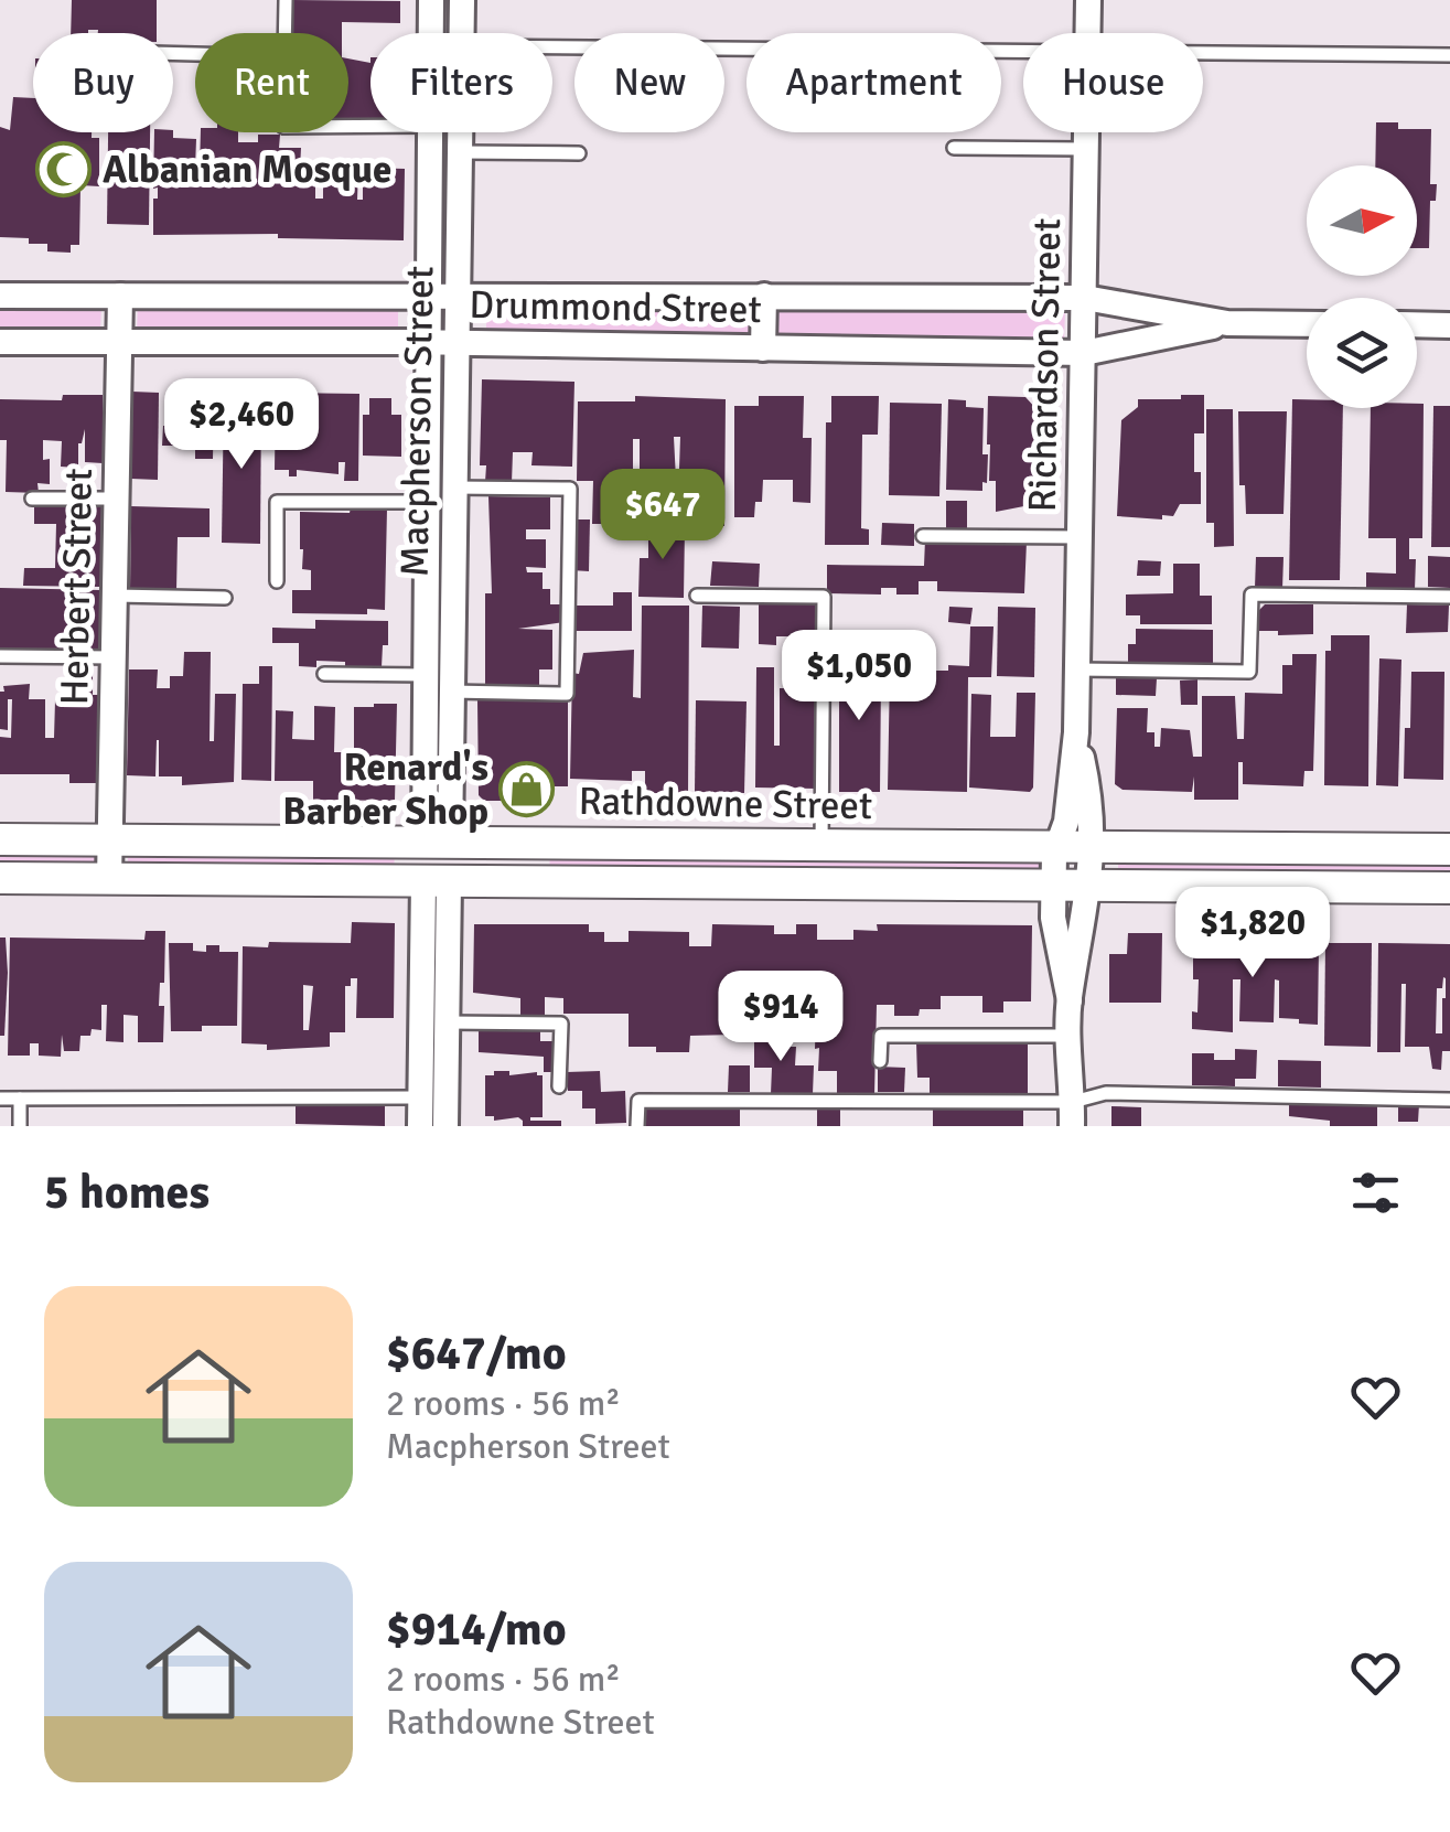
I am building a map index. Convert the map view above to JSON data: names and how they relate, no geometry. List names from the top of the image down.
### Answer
{
  "streets": {
    "street": [
      "Drummond Street",
      "Richardson Street",
      "Macpherson Street",
      "Herbert Street",
      "Rathdowne Street"
    ]
  },
  "crossings": [
    ["Drummond Street", "Richardson Street"],
    ["Drummond Street", "Macpherson Street"],
    ["Drummond Street", "Herbert Street"],
    ["Richardson Street", "Rathdowne Street"],
    ["Macpherson Street", "Rathdowne Street"],
    ["Herbert Street", "Rathdowne Street"]
  ],
  "places": {
    "mosque": ["Albanian Mosque"],
    "shop": ["Renard's Barber Shop"]
  },
  "north": "right",
  "page": {
    "chip": [
      "Buy",
      "Rent",
      "Filters",
      "New",
      "Apartment",
      "House"
    ],
    "price": [
      "$2,460",
      "$647",
      "$1,050",
      "$1,820",
      "$914"
    ],
    "heading": "5 homes",
    "list": [
      {
        "name": "$647/mo",
        "note": "2 rooms · 56 m² · Macpherson Street"
      },
      {
        "name": "$914/mo",
        "note": "2 rooms · 56 m² · Rathdowne Street"
      }
    ]
  }
}
